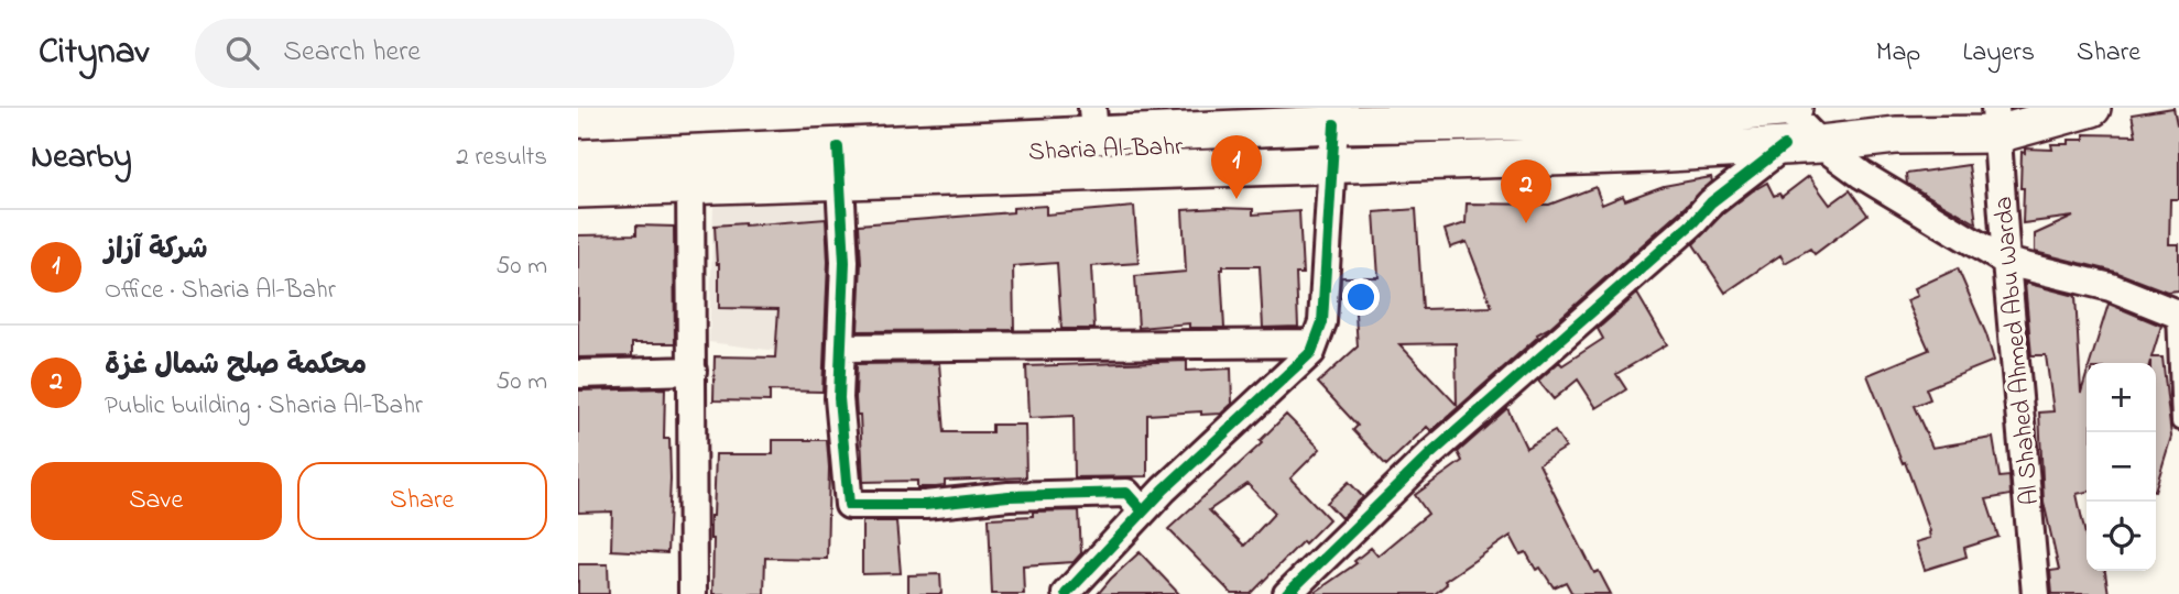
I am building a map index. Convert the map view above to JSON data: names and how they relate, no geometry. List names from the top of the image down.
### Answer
{
  "streets": {
    "main road": ["Sharia Al-Bahr"],
    "street": ["Al Shahed Ahmed Abu Warda"]
  },
  "crossings": [
    ["Sharia Al-Bahr", "Al Shahed Ahmed Abu Warda"]
  ],
  "page": {
    "header": "Citynav",
    "search": "Search here",
    "nav": ["Map", "Layers", "Share"],
    "heading": ["Nearby", "2 results"],
    "pins": ["1", "2"],
    "list": [
      {
        "mark": "1",
        "name": "شركة آزاز",
        "note": "Office · Sharia Al-Bahr",
        "value": "50 m"
      },
      {
        "mark": "2",
        "name": "محكمة صلح شمال غزة",
        "note": "Public building · Sharia Al-Bahr",
        "value": "50 m"
      }
    ],
    "map_buttons": ["+", "−"],
    "buttons": ["Save", "Share"]
  }
}
